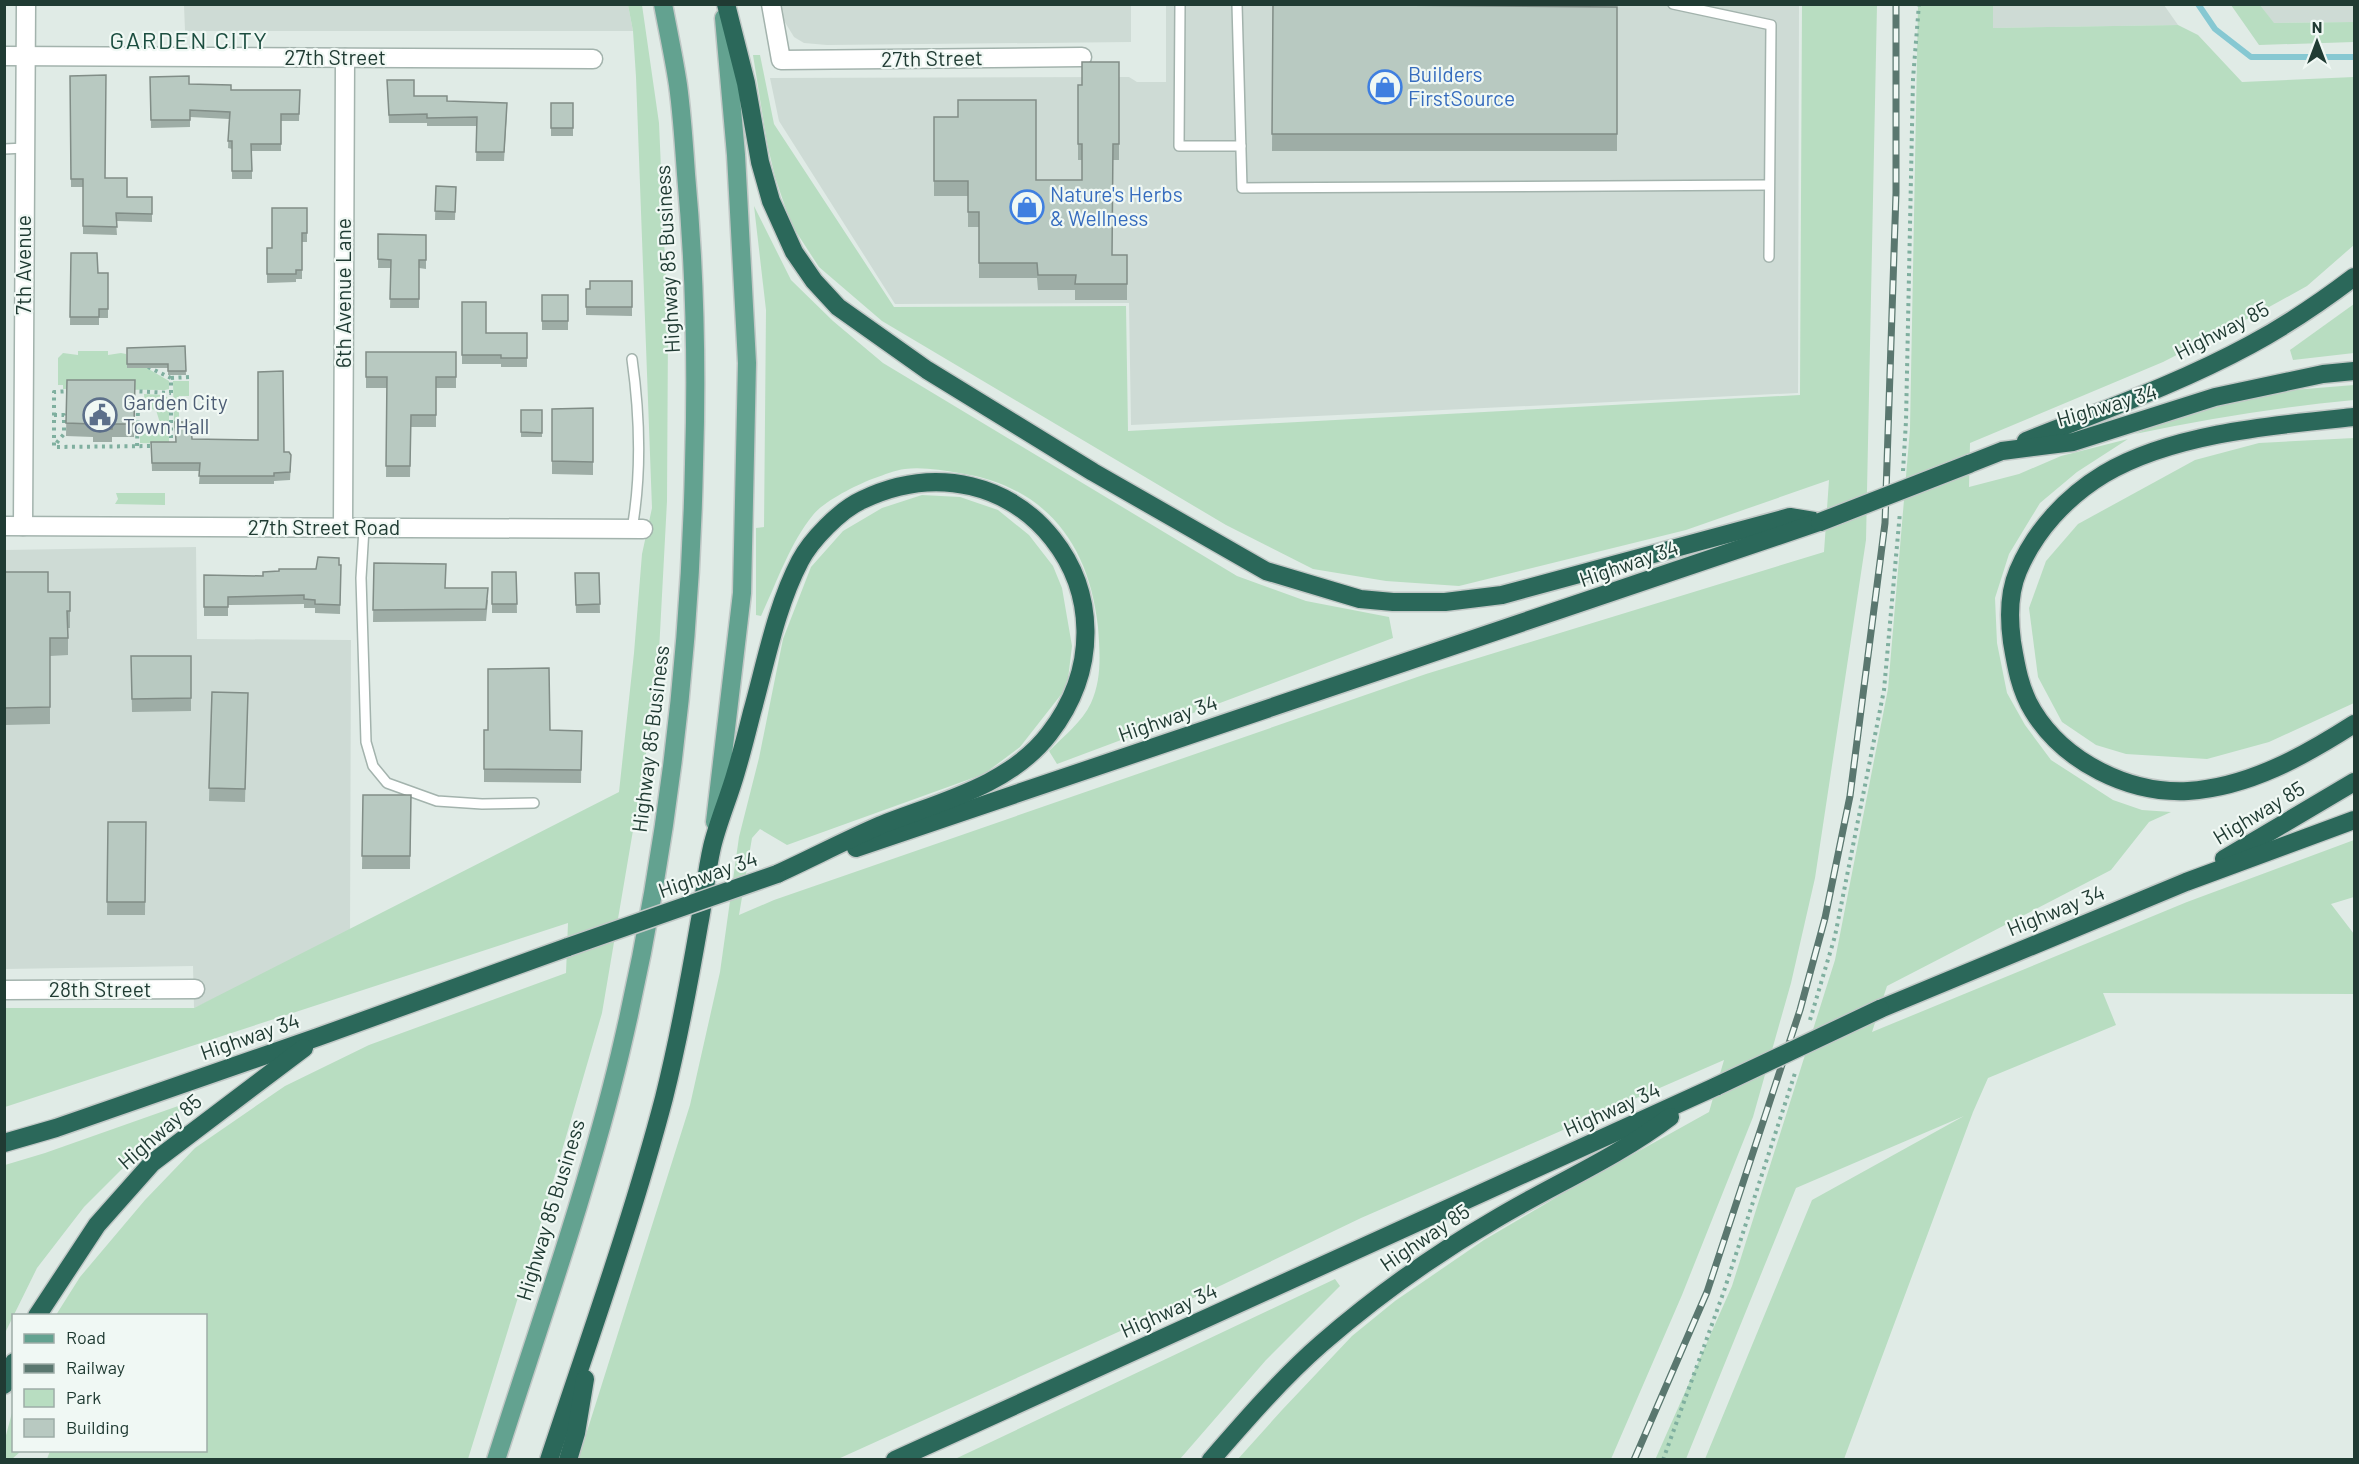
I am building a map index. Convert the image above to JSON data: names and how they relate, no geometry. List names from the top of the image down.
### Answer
{
  "streets": {
    "highway": ["Highway 85", "Highway 34"],
    "main road": ["Highway 85 Business"],
    "street": [
      "27th Street",
      "7th Avenue",
      "6th Avenue Lane",
      "27th Street Road",
      "28th Street"
    ]
  },
  "crossings": [
    ["27th Street", "7th Avenue"],
    ["27th Street", "6th Avenue Lane"],
    ["7th Avenue", "27th Street Road"],
    ["6th Avenue Lane", "27th Street Road"],
    ["Highway 85", "Highway 34"]
  ],
  "districts": ["GARDEN CITY"],
  "places": {
    "shop": ["Builders FirstSource", "Nature's Herbs & Wellness"],
    "public building": ["Garden City Town Hall"]
  },
  "legend": [
    "Road",
    "Railway",
    "Park",
    "Building"
  ],
  "north": "top"
}
